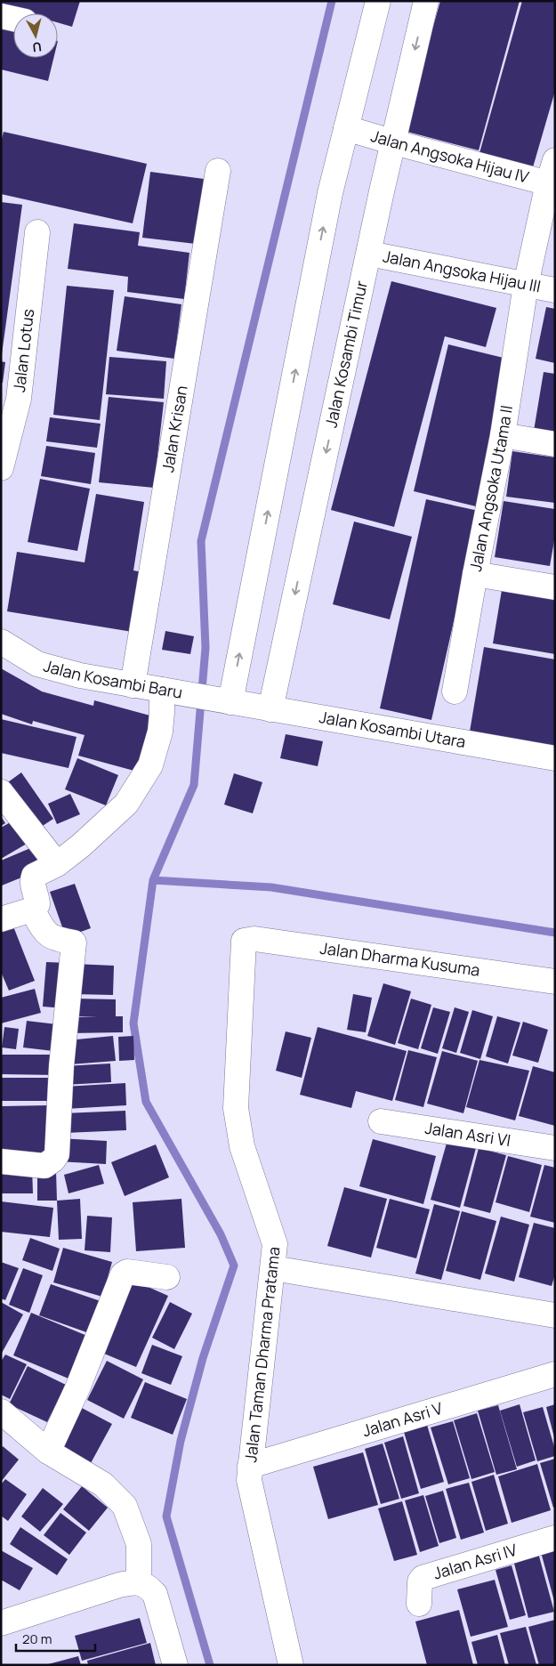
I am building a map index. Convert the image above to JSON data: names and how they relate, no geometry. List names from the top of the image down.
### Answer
{
  "streets": {
    "street": [
      "Jalan Angsoka Hijau IV",
      "Jalan Angsoka Hijau III",
      "Jalan Lotus",
      "Jalan Kosambi Timur",
      "Jalan Krisan",
      "Jalan Angsoka Utama II",
      "Jalan Kosambi Baru",
      "Jalan Kosambi Utara",
      "Jalan Dharma Kusuma",
      "Jalan Asri VI",
      "Jalan Taman Dharma Pratama",
      "Jalan Asri V",
      "Jalan Asri IV"
    ]
  },
  "crossings": [
    ["Jalan Angsoka Hijau IV", "Jalan Kosambi Timur"],
    ["Jalan Angsoka Hijau IV", "Jalan Angsoka Utama II"],
    ["Jalan Angsoka Hijau III", "Jalan Kosambi Timur"],
    ["Jalan Angsoka Hijau III", "Jalan Angsoka Utama II"],
    ["Jalan Kosambi Timur", "Jalan Kosambi Utara"],
    ["Jalan Krisan", "Jalan Kosambi Baru"],
    ["Jalan Kosambi Baru", "Jalan Kosambi Utara"],
    ["Jalan Dharma Kusuma", "Jalan Taman Dharma Pratama"],
    ["Jalan Taman Dharma Pratama", "Jalan Asri V"]
  ],
  "scale_bar": "20 m",
  "north": "bottom"
}
